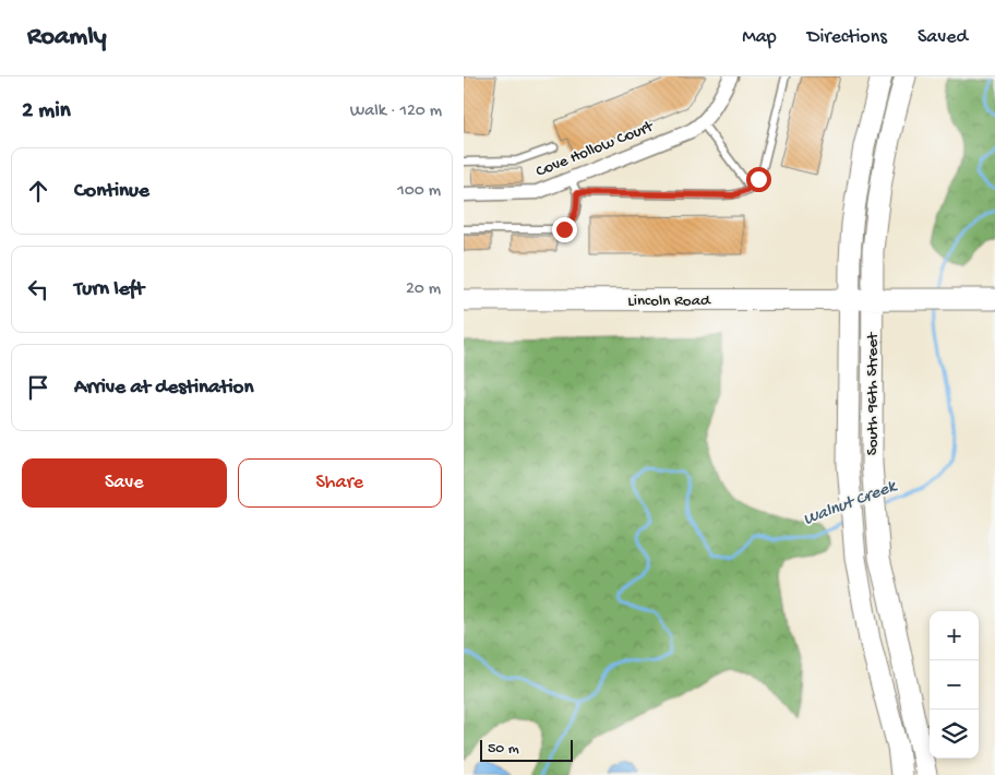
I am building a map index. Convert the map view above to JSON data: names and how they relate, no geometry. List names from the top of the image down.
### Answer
{
  "streets": {
    "main road": ["Lincoln Road", "South 96th Street"],
    "street": ["Cove Hollow Court"]
  },
  "crossings": [
    ["Lincoln Road", "South 96th Street"]
  ],
  "water": ["Walnut Creek"],
  "scale_bar": "50 m",
  "page": {
    "header": "Roamly",
    "nav": ["Map", "Directions", "Saved"],
    "heading": ["2 min", "Walk · 120 m"],
    "list": [
      ["Continue", "100 m"],
      ["Turn left", "20 m"],
      "Arrive at destination"
    ],
    "buttons": ["Save", "Share"],
    "map_buttons": ["+", "−"],
    "scale": "50 m"
  }
}
